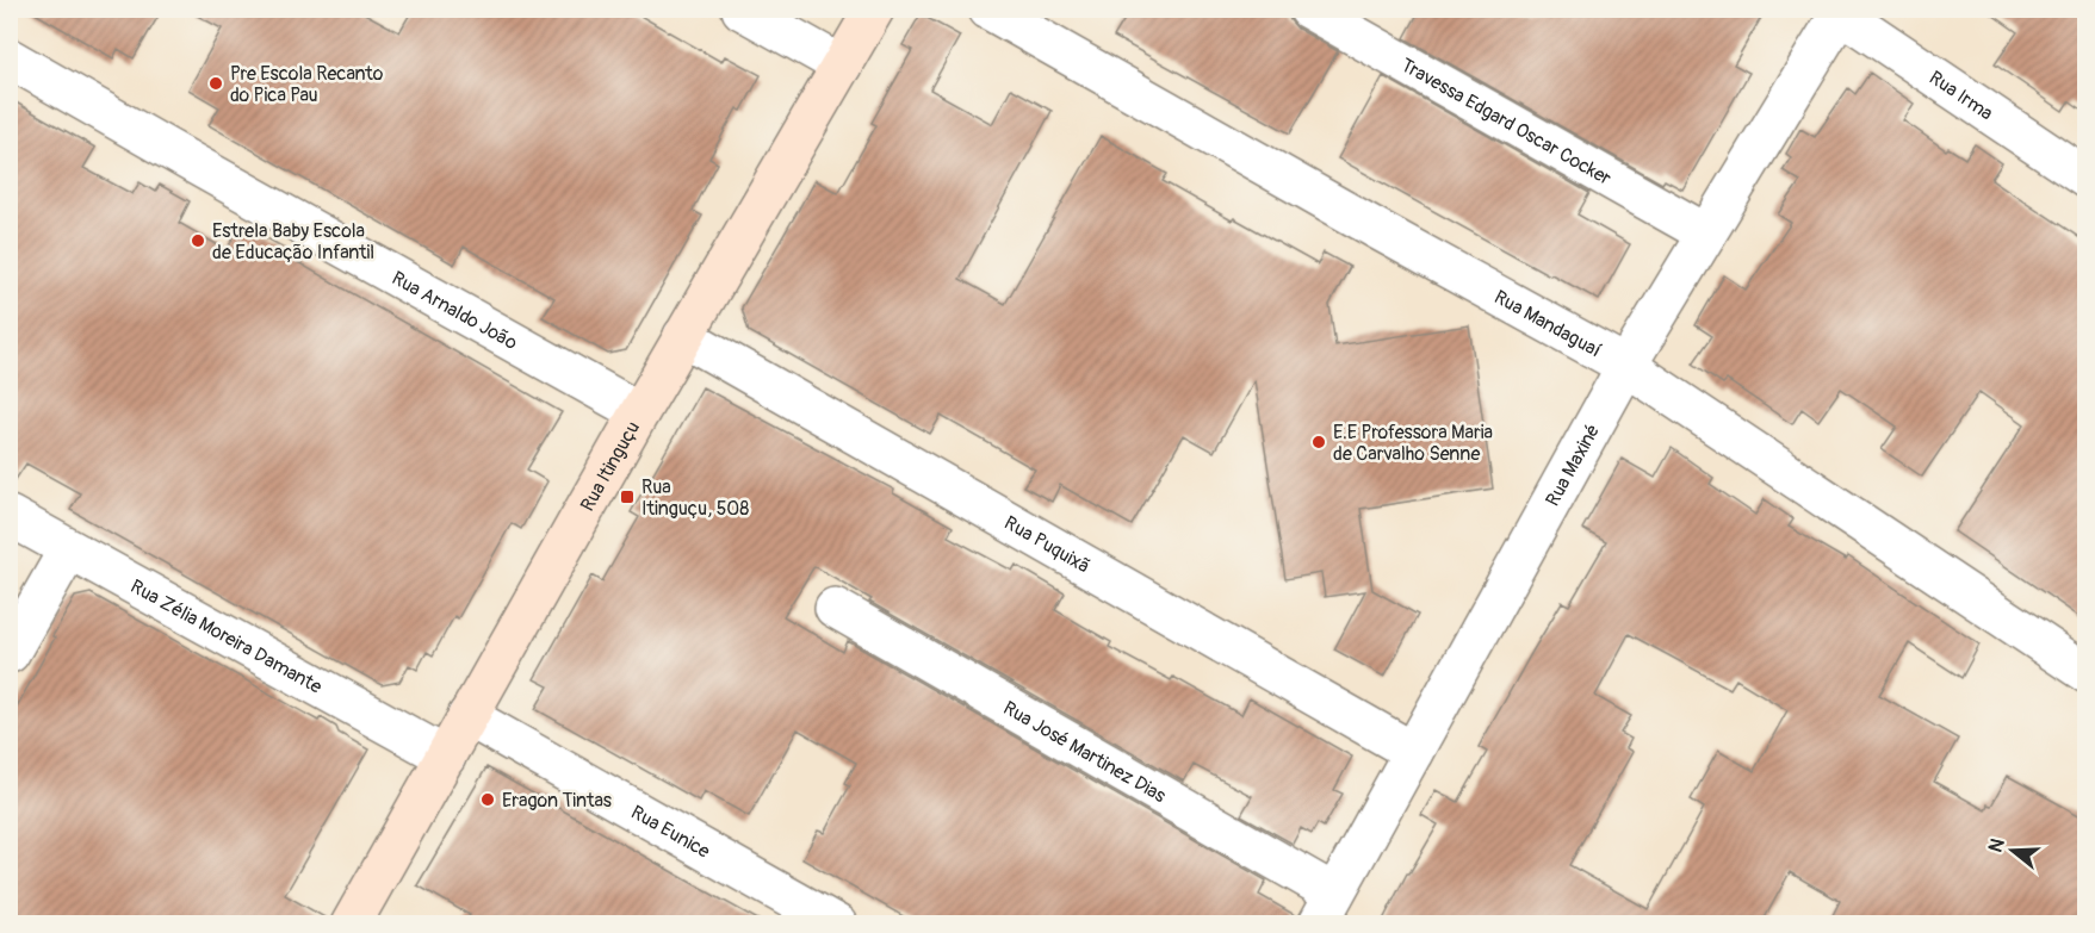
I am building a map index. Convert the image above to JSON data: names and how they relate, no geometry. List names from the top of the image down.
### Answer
{
  "streets": {
    "main road": ["Rua Itinguçu"],
    "street": [
      "Rua Irma",
      "Travessa Edgard Oscar Cocker",
      "Rua Arnaldo João",
      "Rua Mandaguaí",
      "Rua Maxiné",
      "Rua Puquixã",
      "Rua Zélia Moreira Damante",
      "Rua José Martinez Dias",
      "Rua Eunice"
    ]
  },
  "crossings": [
    ["Rua Irma", "Rua Maxiné"],
    ["Travessa Edgard Oscar Cocker", "Rua Maxiné"],
    ["Rua Arnaldo João", "Rua Itinguçu"],
    ["Rua Mandaguaí", "Rua Maxiné"],
    ["Rua Itinguçu", "Rua Puquixã"],
    ["Rua Itinguçu", "Rua Zélia Moreira Damante"],
    ["Rua Itinguçu", "Rua Eunice"],
    ["Rua Maxiné", "Rua Puquixã"],
    ["Rua Maxiné", "Rua José Martinez Dias"]
  ],
  "places": {
    "other": [
      "Pre Escola Recanto do Pica Pau",
      "Estrela Baby Escola de Educação Infantil",
      "E.E Professora Maria de Carvalho Senne",
      "Eragon Tintas"
    ],
    "transit": ["Rua Itinguçu, 508"]
  },
  "north": "left"
}
